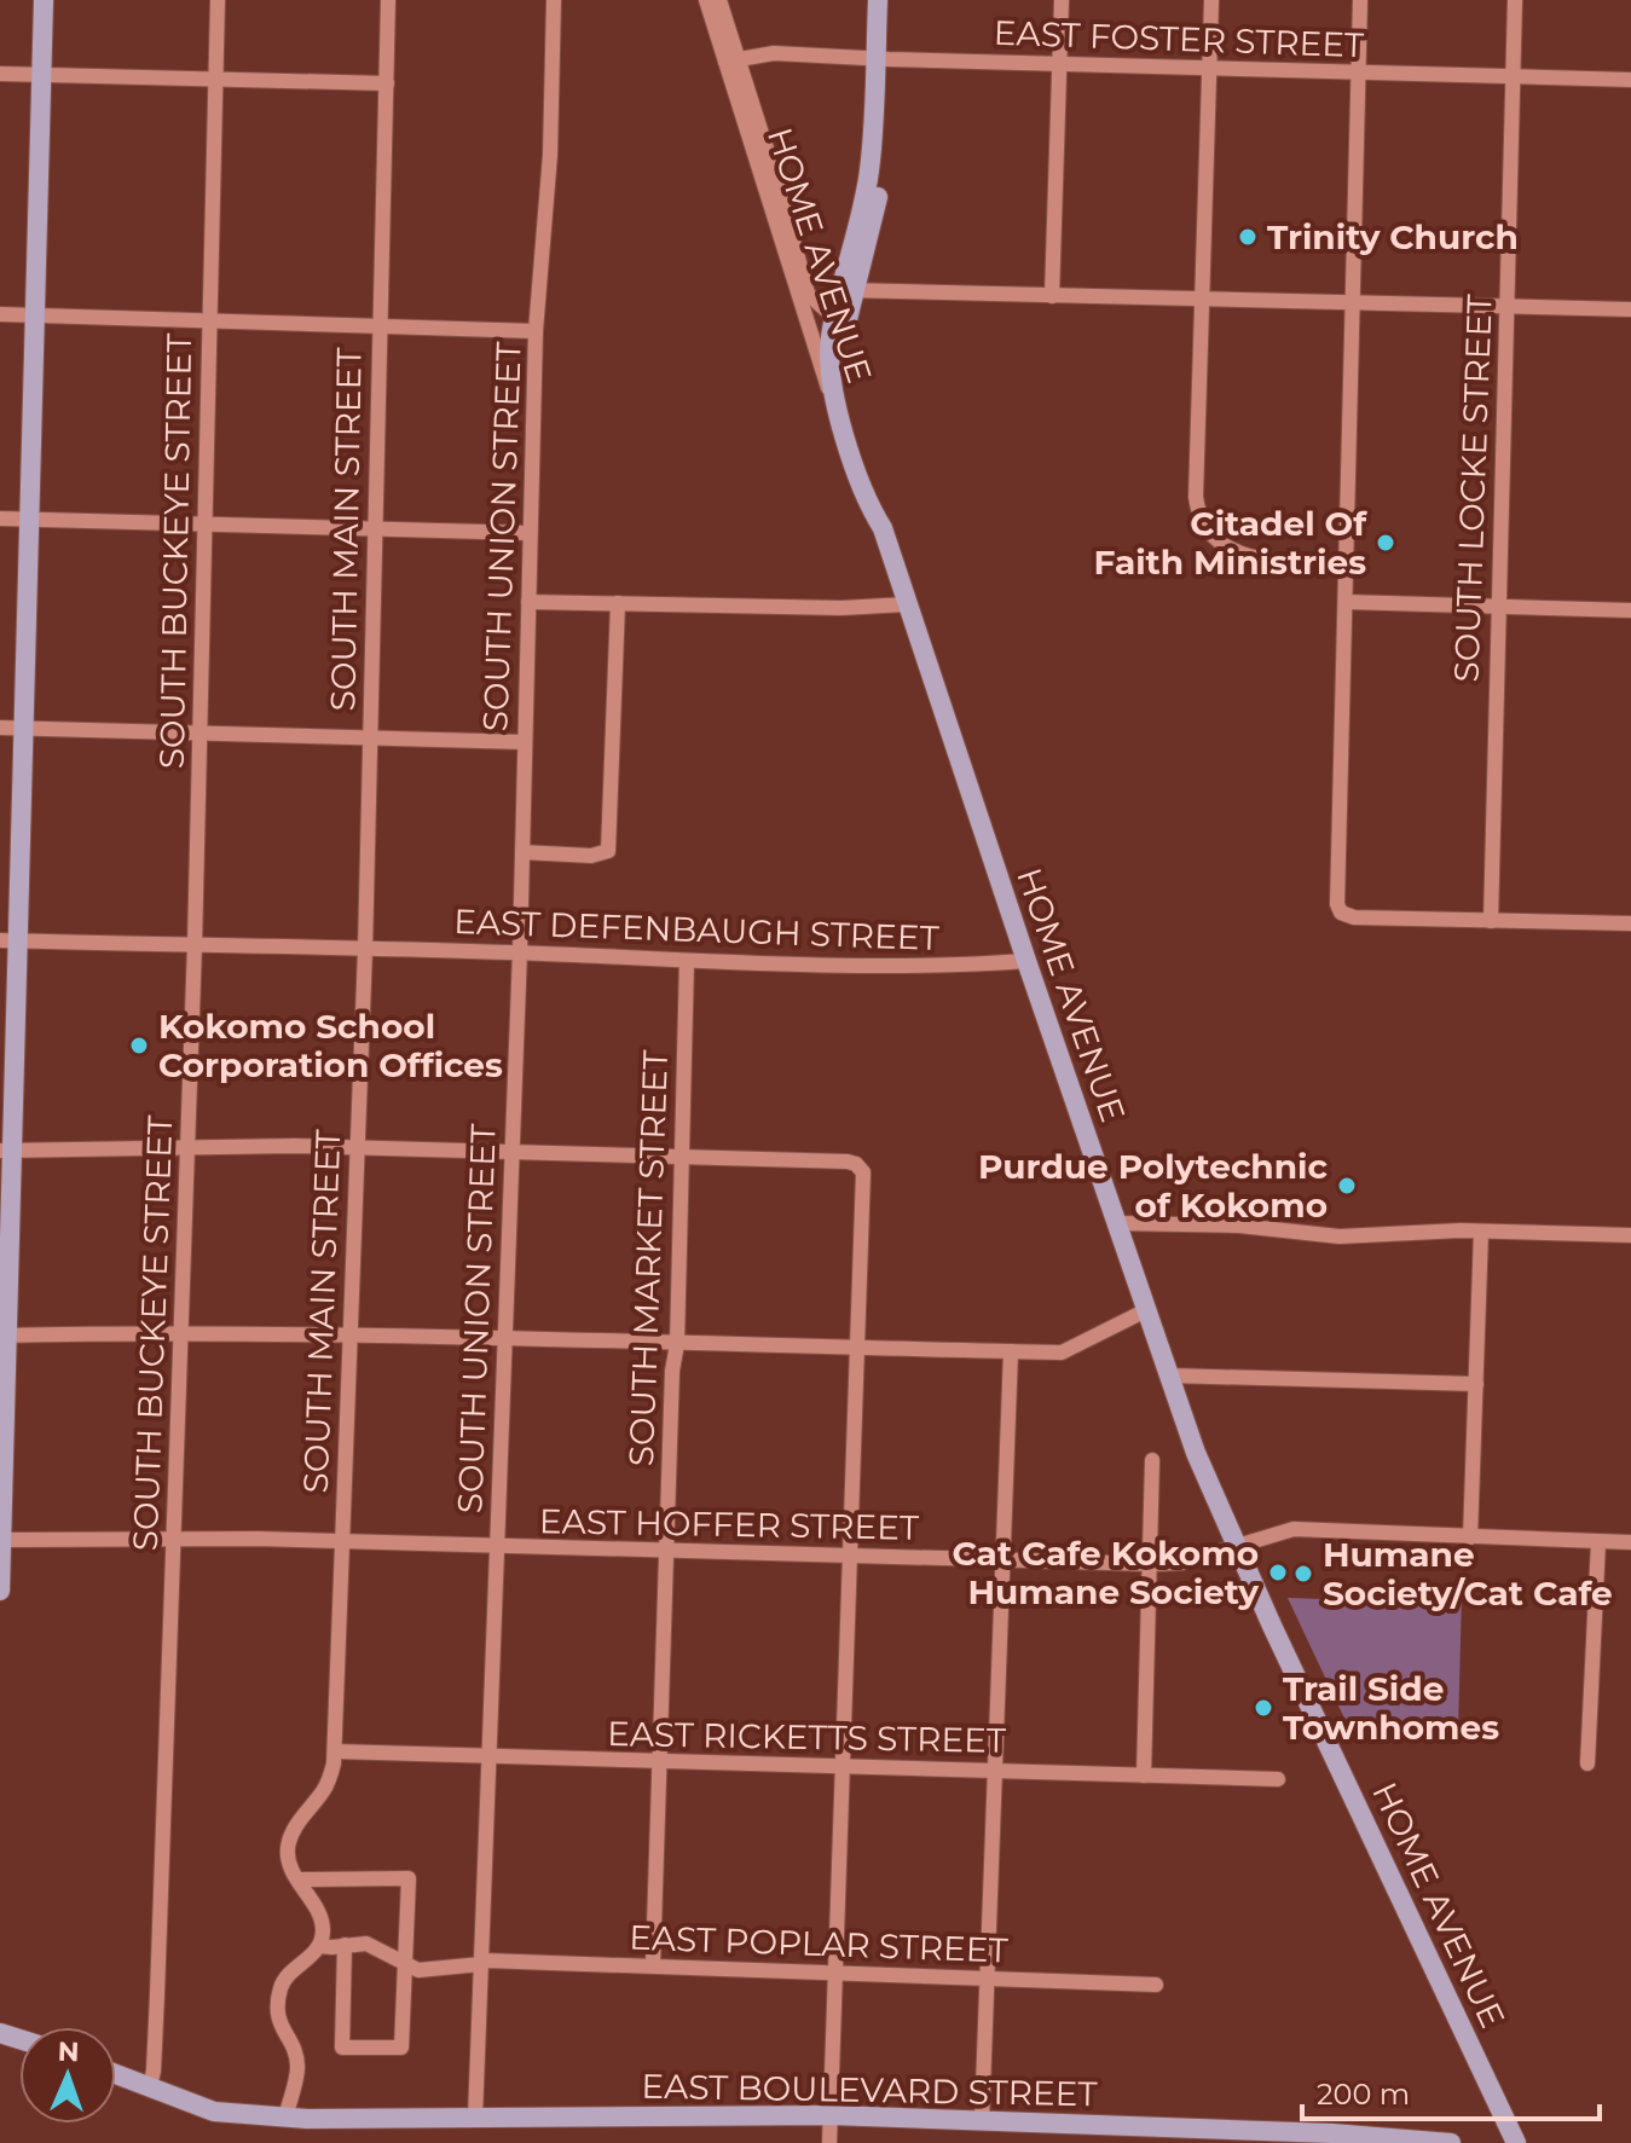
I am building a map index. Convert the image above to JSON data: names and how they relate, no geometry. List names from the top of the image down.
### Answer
{
  "streets": {
    "main road": ["HOME AVENUE", "EAST BOULEVARD STREET"],
    "street": [
      "EAST FOSTER STREET",
      "SOUTH LOCKE STREET",
      "SOUTH MAIN STREET",
      "SOUTH UNION STREET",
      "SOUTH BUCKEYE STREET",
      "EAST DEFENBAUGH STREET",
      "SOUTH MARKET STREET",
      "EAST HOFFER STREET",
      "EAST RICKETTS STREET",
      "EAST POPLAR STREET"
    ]
  },
  "crossings": [
    ["EAST FOSTER STREET", "HOME AVENUE"],
    ["EAST FOSTER STREET", "SOUTH LOCKE STREET"],
    ["HOME AVENUE", "EAST DEFENBAUGH STREET"],
    ["HOME AVENUE", "EAST HOFFER STREET"],
    ["SOUTH MAIN STREET", "EAST DEFENBAUGH STREET"],
    ["SOUTH MAIN STREET", "EAST HOFFER STREET"],
    ["SOUTH MAIN STREET", "EAST RICKETTS STREET"],
    ["SOUTH UNION STREET", "EAST DEFENBAUGH STREET"],
    ["SOUTH UNION STREET", "EAST HOFFER STREET"],
    ["SOUTH UNION STREET", "EAST RICKETTS STREET"],
    ["SOUTH UNION STREET", "EAST POPLAR STREET"],
    ["SOUTH UNION STREET", "EAST BOULEVARD STREET"],
    ["SOUTH BUCKEYE STREET", "EAST DEFENBAUGH STREET"],
    ["SOUTH BUCKEYE STREET", "EAST HOFFER STREET"],
    ["SOUTH BUCKEYE STREET", "EAST BOULEVARD STREET"],
    ["EAST DEFENBAUGH STREET", "SOUTH MARKET STREET"],
    ["SOUTH MARKET STREET", "EAST HOFFER STREET"],
    ["SOUTH MARKET STREET", "EAST RICKETTS STREET"],
    ["SOUTH MARKET STREET", "EAST POPLAR STREET"]
  ],
  "places": [
    "Trinity Church",
    "Citadel Of Faith Ministries",
    "Kokomo School Corporation Offices",
    "Purdue Polytechnic of Kokomo",
    "Cat Cafe Kokomo Humane Society",
    "Humane Society/Cat Cafe",
    "Trail Side Townhomes"
  ],
  "scale_bar": "200 m",
  "north": "top"
}
